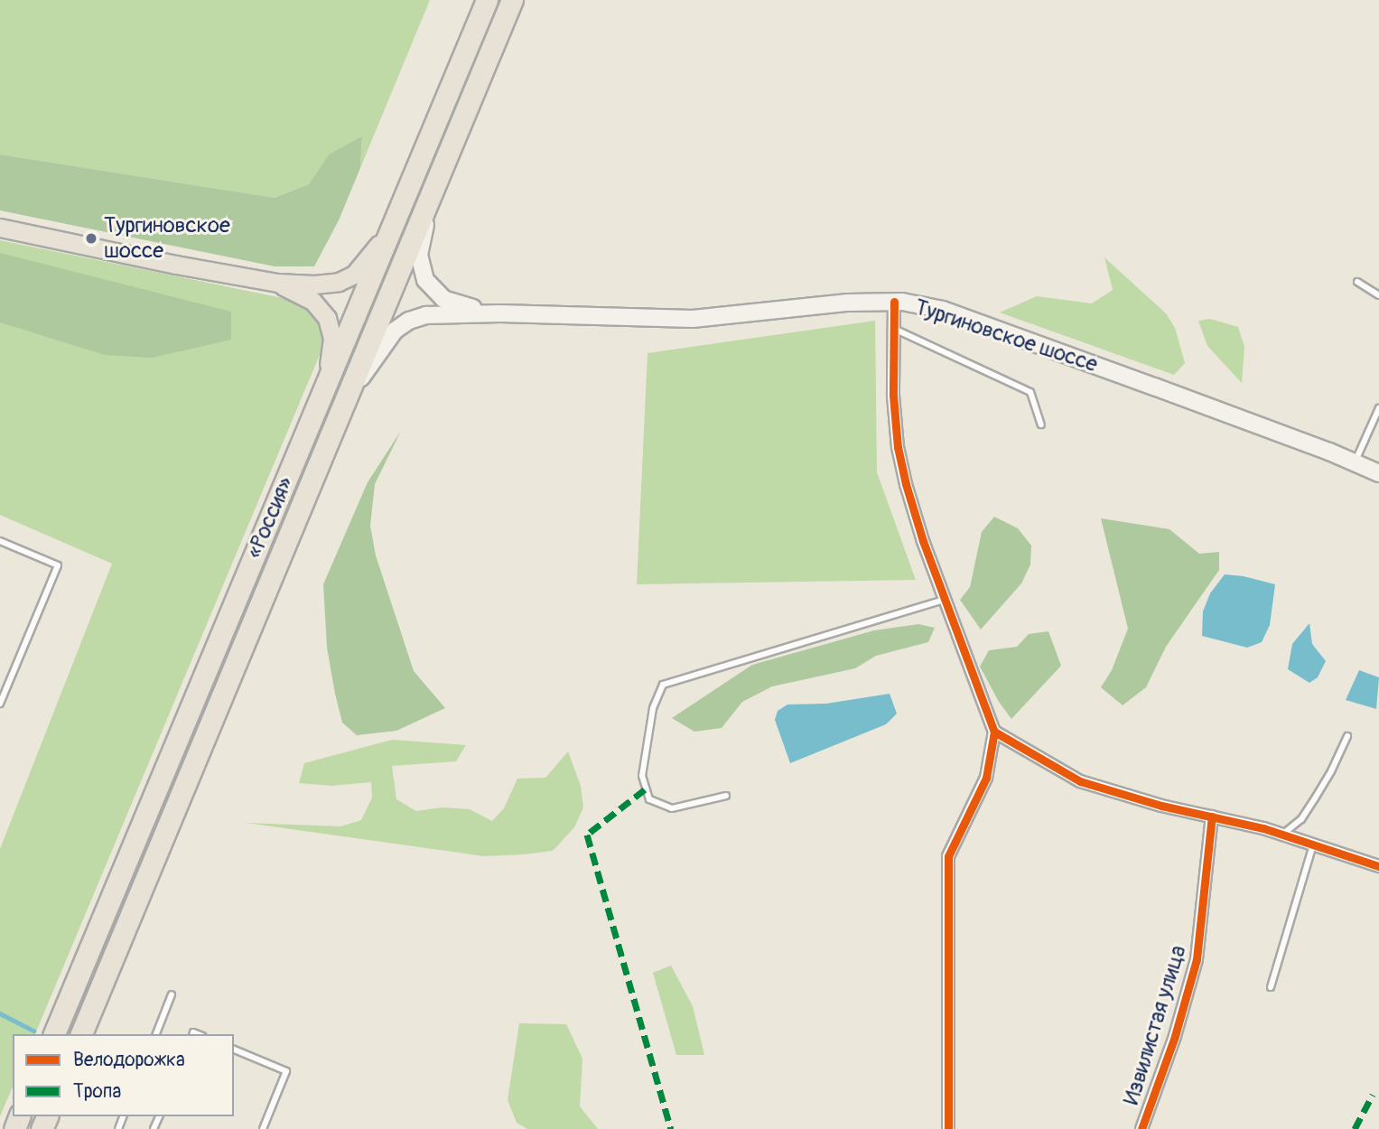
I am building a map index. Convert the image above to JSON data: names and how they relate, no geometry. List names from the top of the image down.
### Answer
{
  "streets": {
    "highway": ["«Россия»"],
    "main road": ["Тургиновское шоссе"],
    "street": ["Извилистая улица"]
  },
  "crossings": [
    ["Тургиновское шоссе", "«Россия»"]
  ],
  "places": ["Тургиновское шоссе"],
  "legend": ["Велодорожка", "Тропа"]
}
